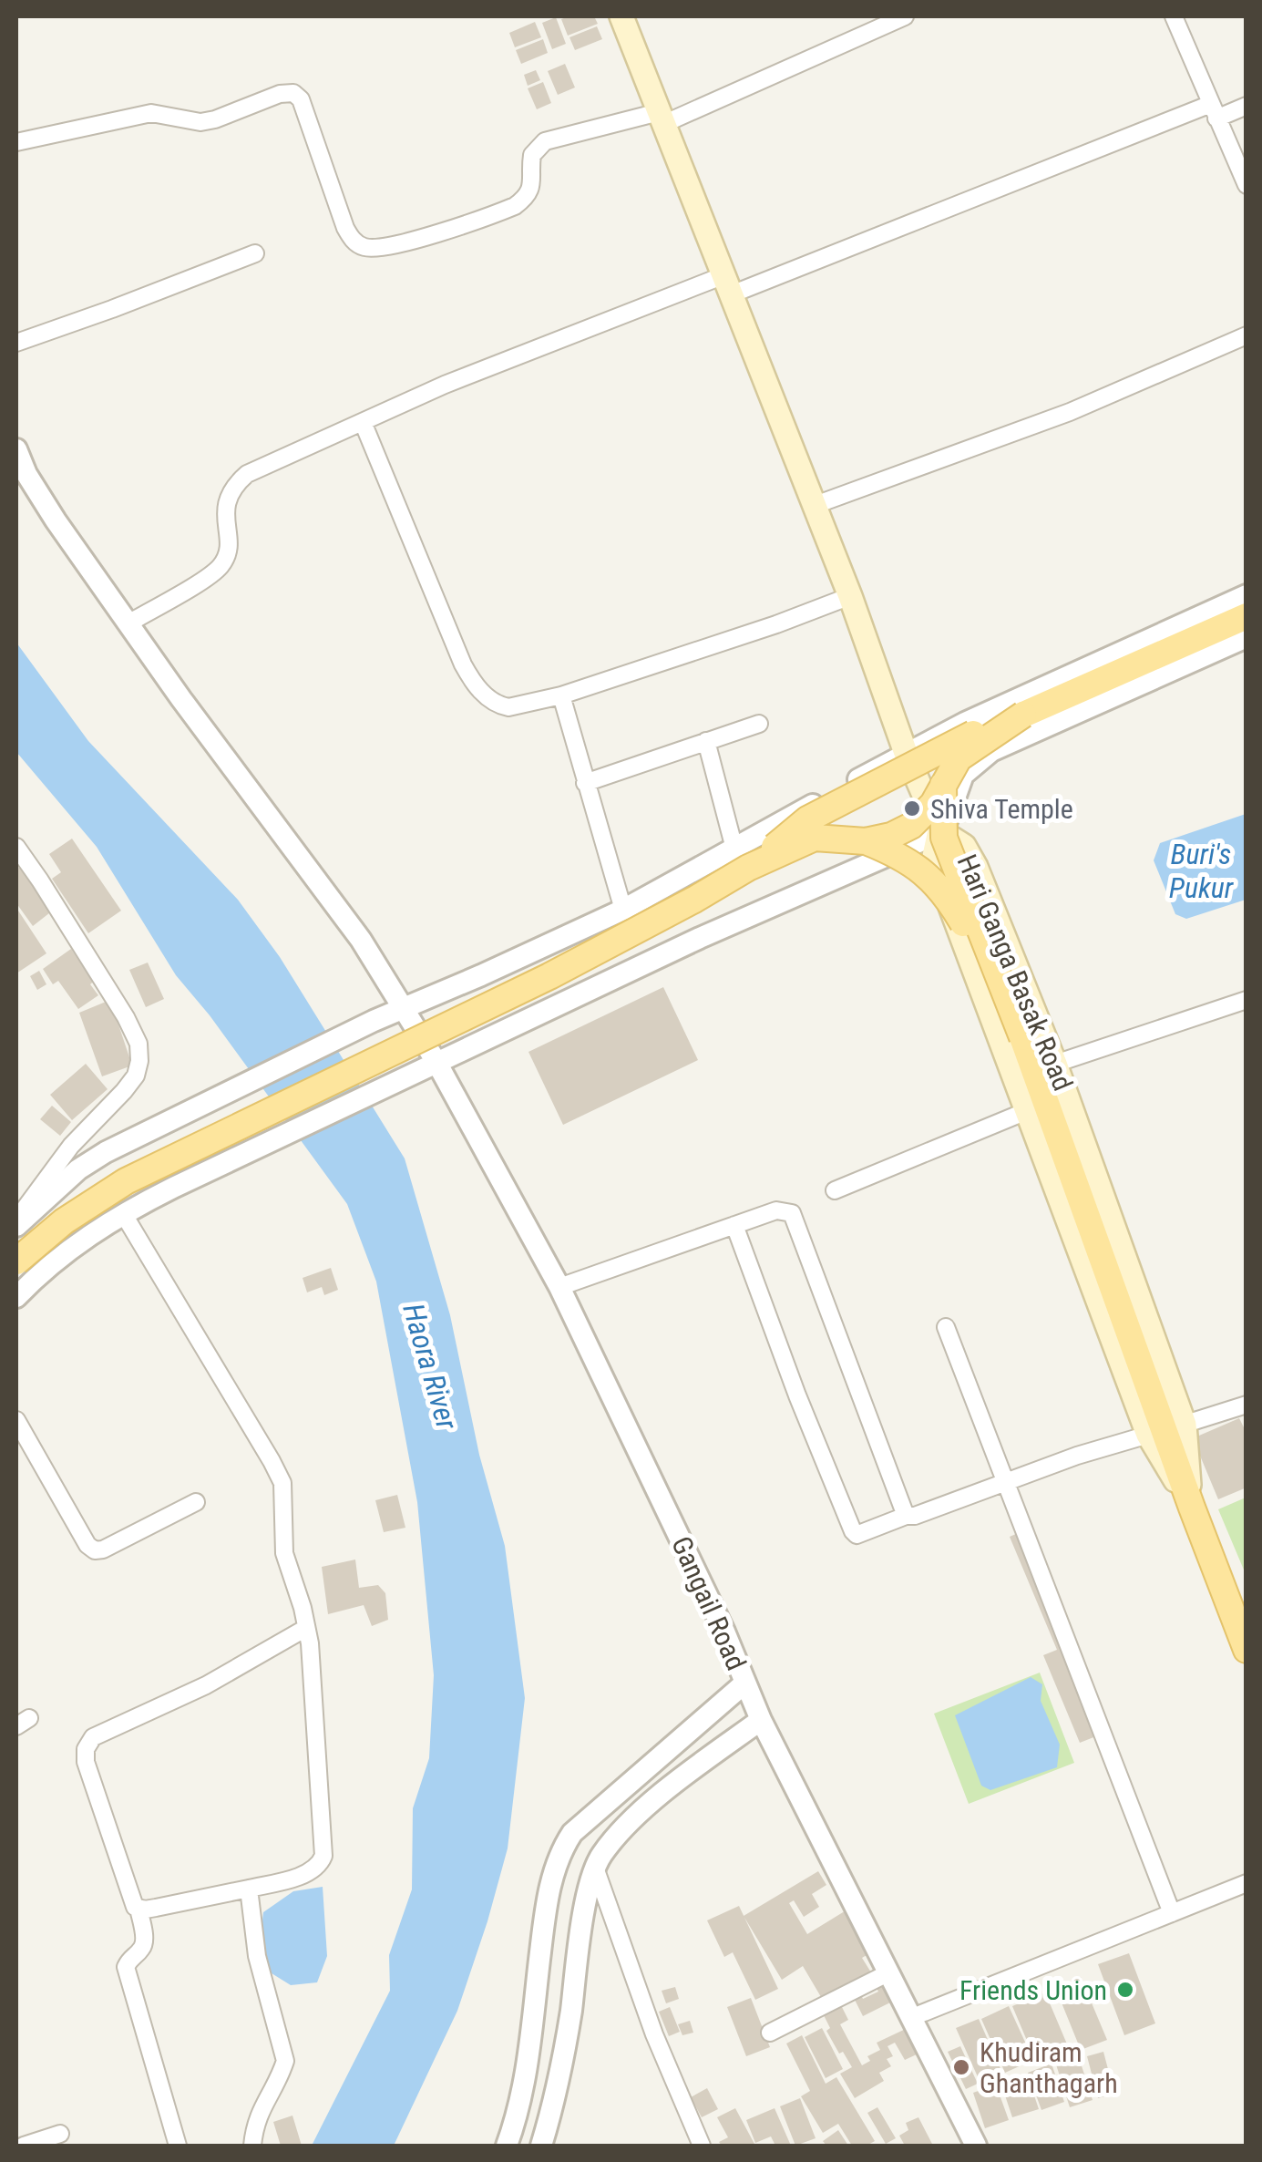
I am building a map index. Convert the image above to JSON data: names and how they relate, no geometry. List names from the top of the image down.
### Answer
{
  "streets": {
    "main road": ["Hari Ganga Basak Road"],
    "street": ["Gangail Road"]
  },
  "water": ["Buri's Pukur", "Haora River"],
  "places": ["Shiva Temple", "Friends Union", "Khudiram Ghanthagarh"]
}
